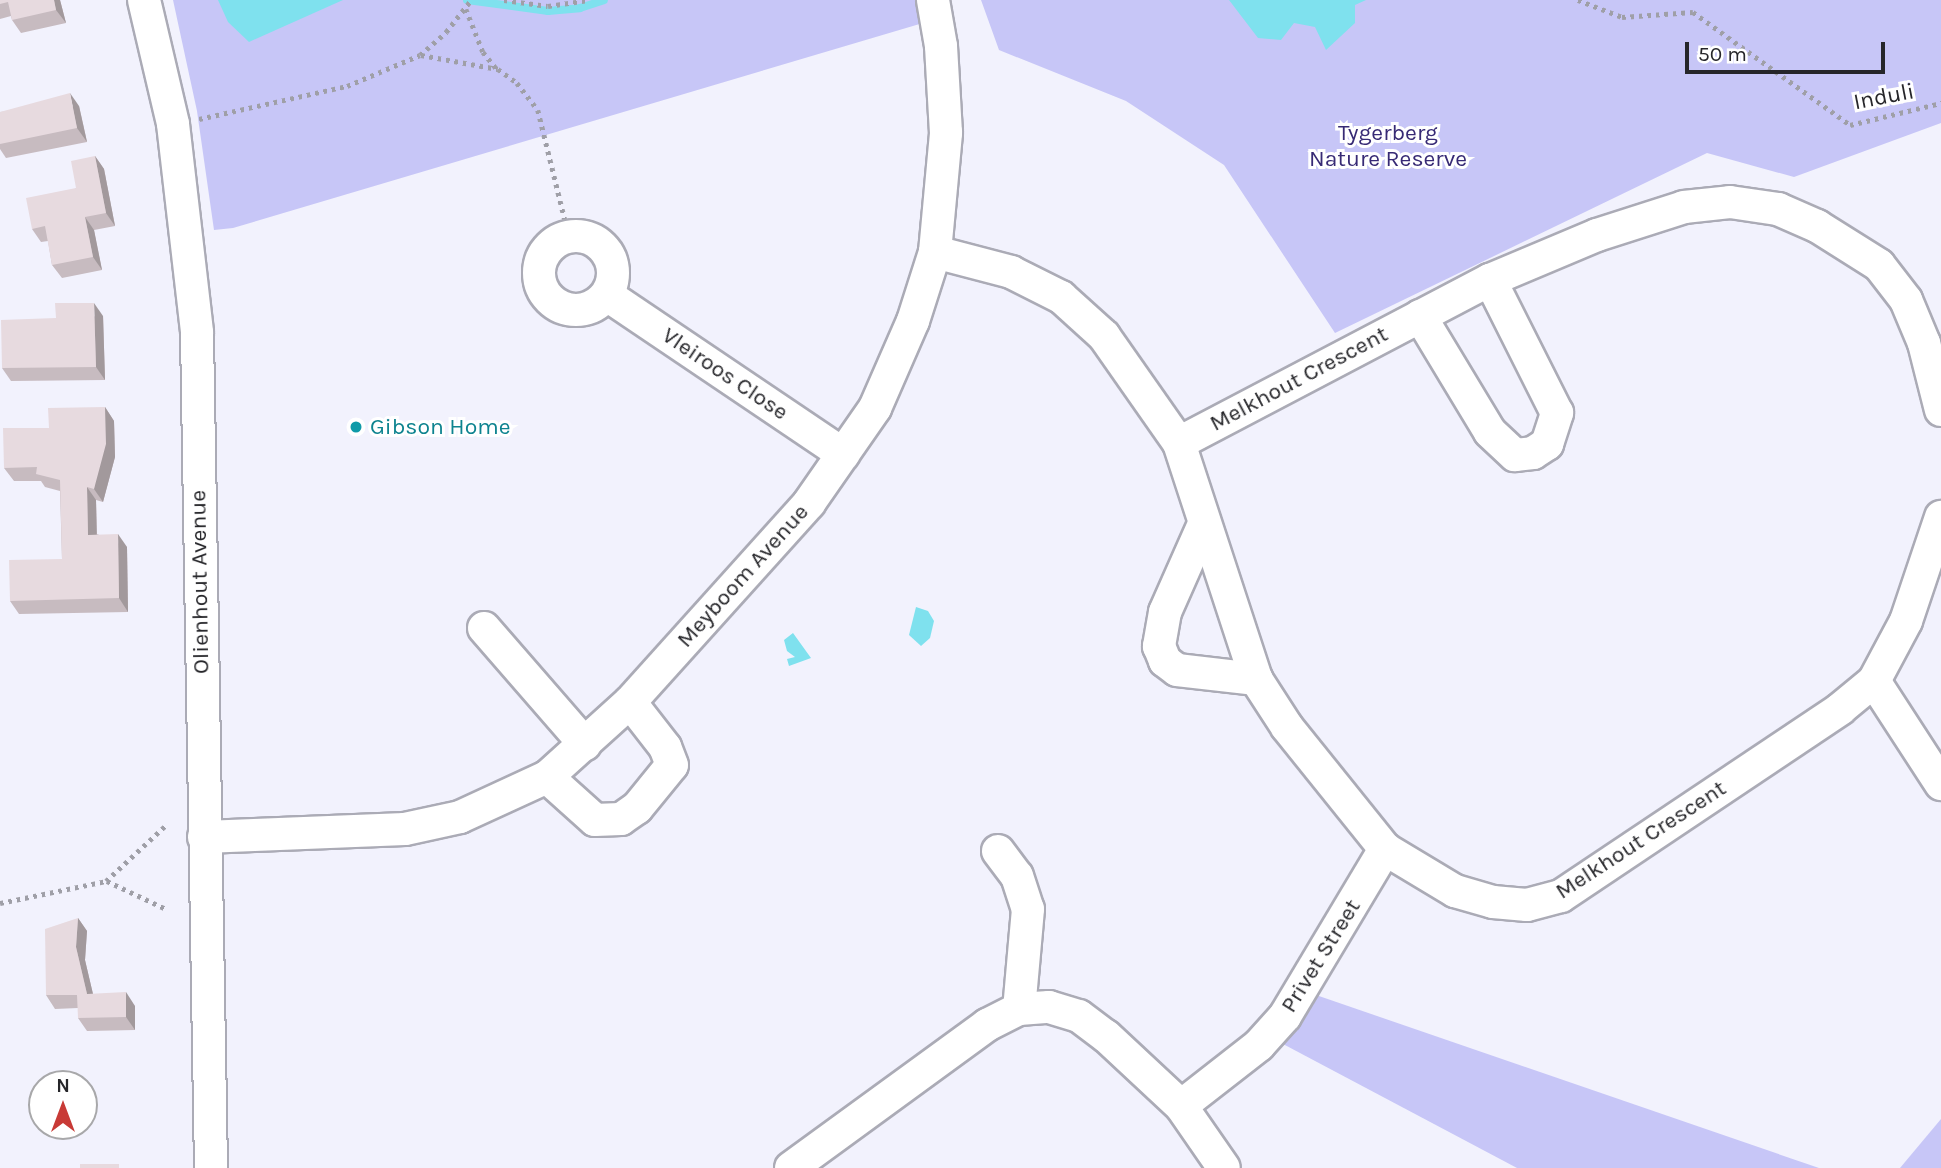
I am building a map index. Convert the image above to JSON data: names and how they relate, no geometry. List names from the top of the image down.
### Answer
{
  "streets": {
    "street": [
      "Vleiroos Close",
      "Melkhout Crescent",
      "Meyboom Avenue",
      "Olienhout Avenue",
      "Privet Street"
    ],
    "path": ["Induli"]
  },
  "crossings": [
    ["Vleiroos Close", "Meyboom Avenue"],
    ["Melkhout Crescent", "Meyboom Avenue"],
    ["Melkhout Crescent", "Privet Street"],
    ["Meyboom Avenue", "Olienhout Avenue"]
  ],
  "parks": ["Tygerberg Nature Reserve"],
  "places": ["Gibson Home"],
  "scale_bar": "50 m",
  "north": "top"
}
